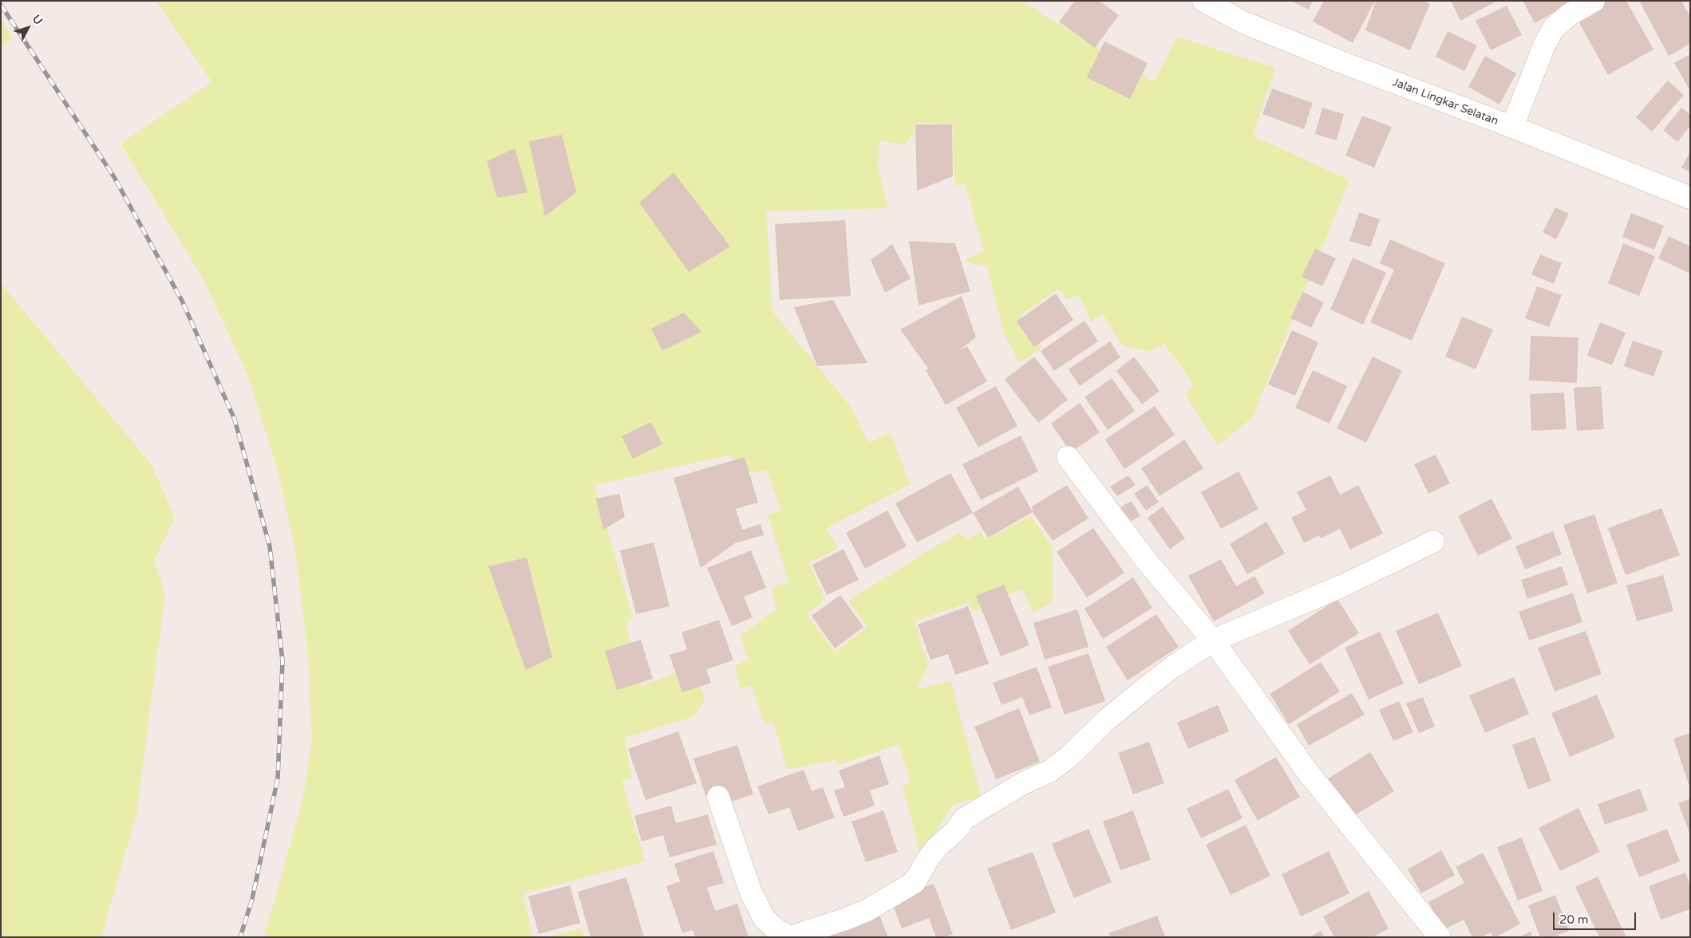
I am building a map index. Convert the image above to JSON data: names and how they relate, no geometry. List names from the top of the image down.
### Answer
{
  "streets": {
    "street": ["Jalan Lingkar Selatan"]
  },
  "scale_bar": "20 m",
  "north": "top right"
}
